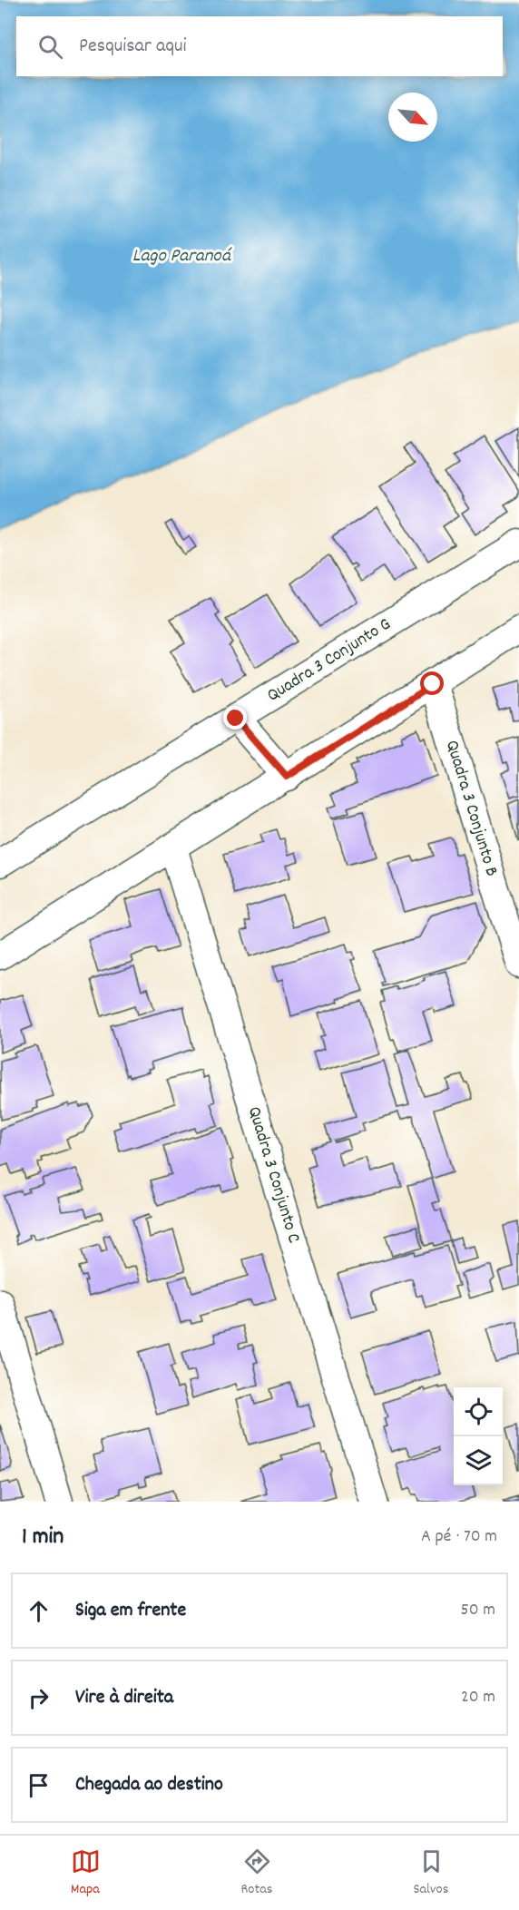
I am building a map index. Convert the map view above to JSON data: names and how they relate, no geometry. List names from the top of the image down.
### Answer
{
  "streets": {
    "street": ["Quadra 3 Conjunto G", "Quadra 3 Conjunto B", "Quadra 3 Conjunto C"]
  },
  "water": ["Lago Paranoá"],
  "north": "bottom right",
  "page": {
    "search": "Pesquisar aqui",
    "heading": ["1 min", "A pé · 70 m"],
    "list": [
      ["Siga em frente", "50 m"],
      ["Vire à direita", "20 m"],
      "Chegada ao destino"
    ],
    "nav": ["Mapa", "Rotas", "Salvos"]
  }
}
